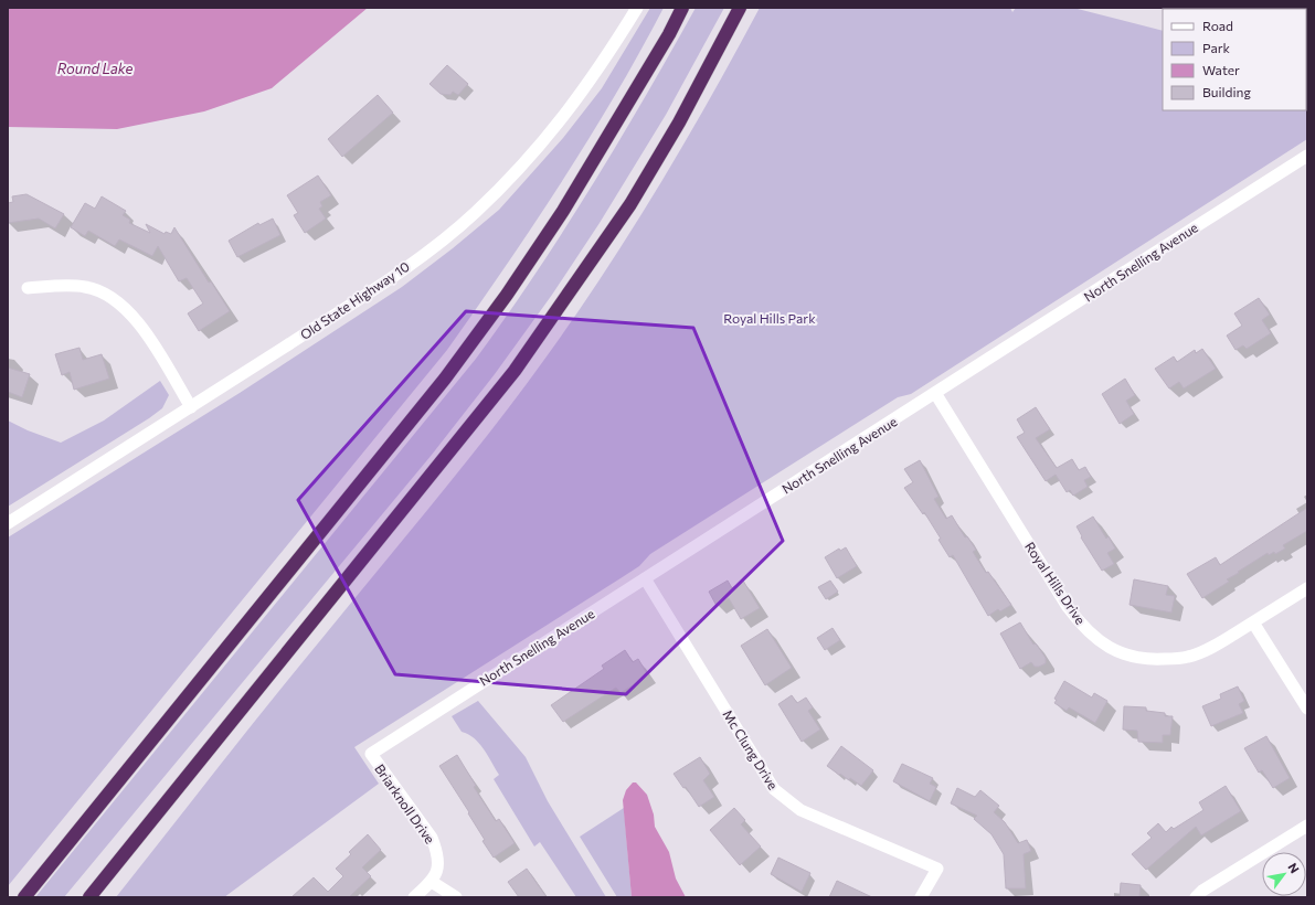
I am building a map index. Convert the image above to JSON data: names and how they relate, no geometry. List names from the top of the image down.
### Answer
{
  "streets": {
    "street": [
      "North Snelling Avenue",
      "Old State Highway 10",
      "Royal Hills Drive",
      "Mc Clung Drive",
      "Briarknoll Drive"
    ]
  },
  "crossings": [
    ["North Snelling Avenue", "Royal Hills Drive"],
    ["North Snelling Avenue", "Mc Clung Drive"],
    ["North Snelling Avenue", "Briarknoll Drive"]
  ],
  "water": ["Round Lake"],
  "parks": ["Royal Hills Park"],
  "legend": [
    "Road",
    "Park",
    "Water",
    "Building"
  ],
  "north": "top right"
}
